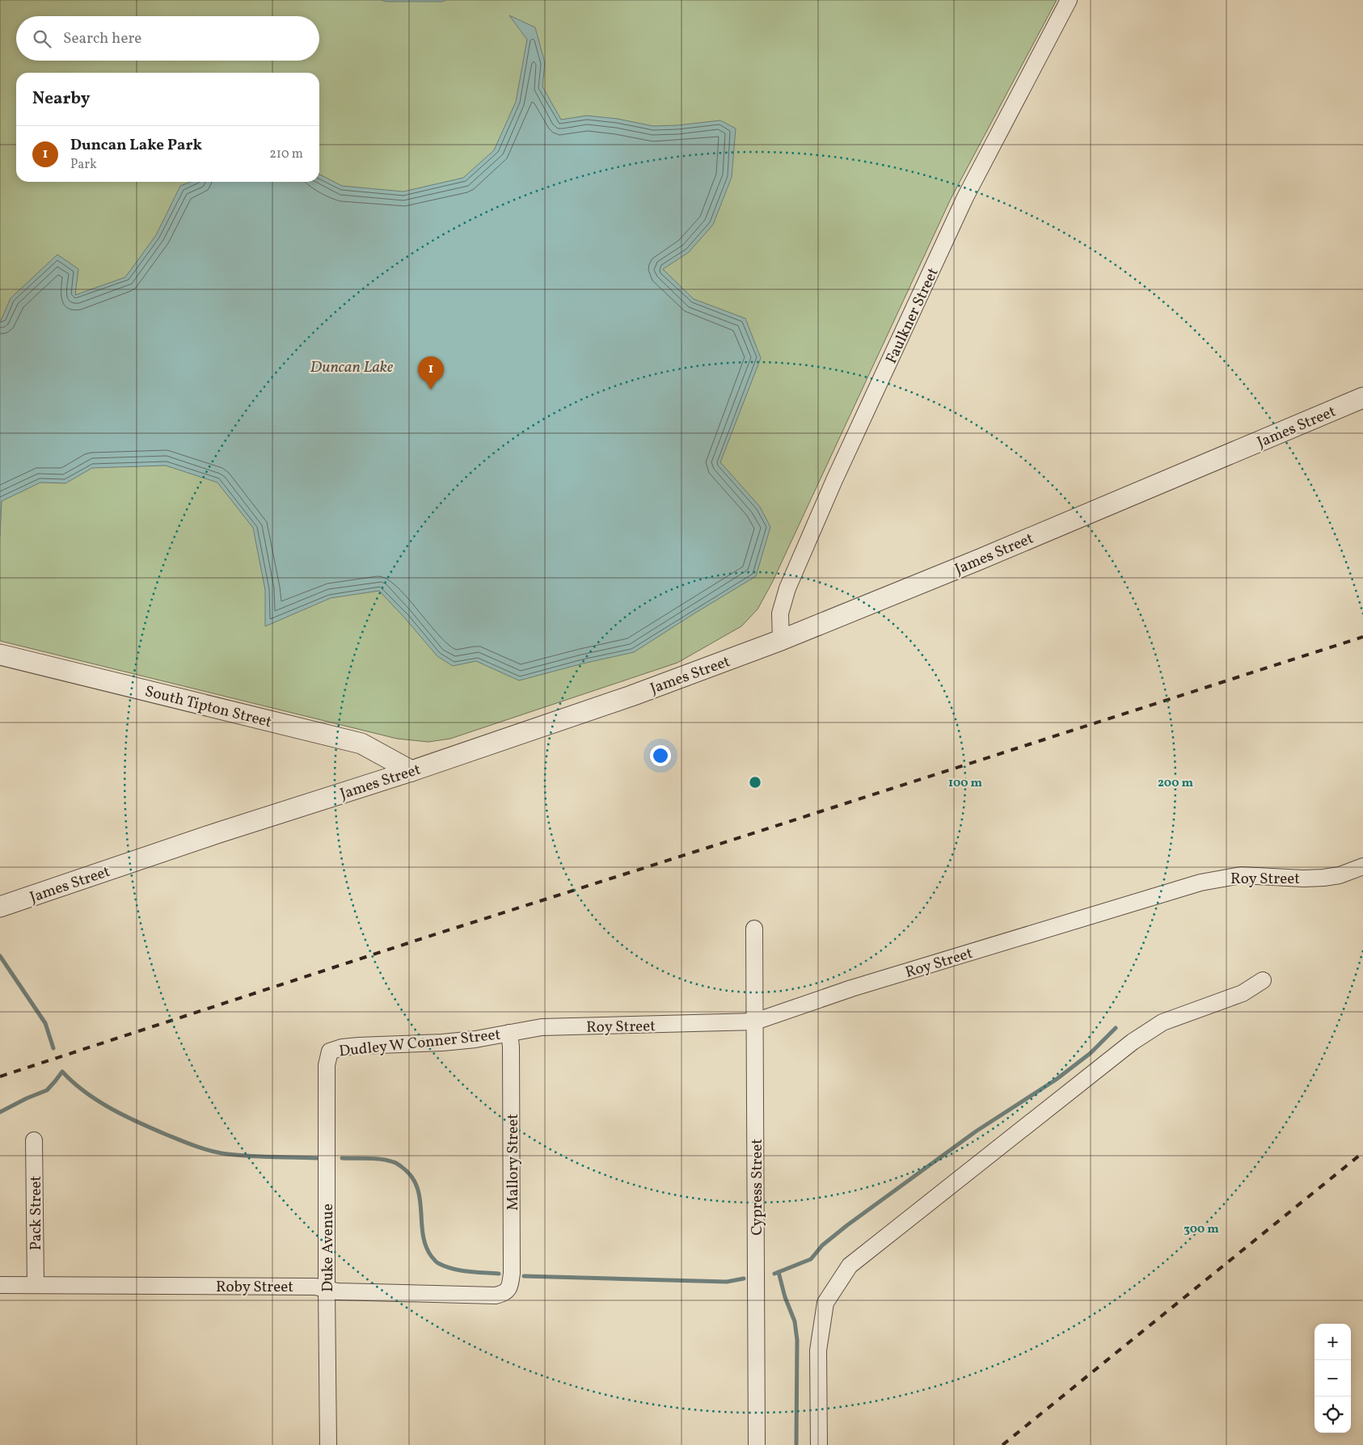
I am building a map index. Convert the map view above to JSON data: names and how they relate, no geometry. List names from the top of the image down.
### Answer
{
  "streets": {
    "street": [
      "Faulkner Street",
      "James Street",
      "South Tipton Street",
      "Roy Street",
      "Dudley W Conner Street",
      "Mallory Street",
      "Cypress Street",
      "Pack Street",
      "Duke Avenue",
      "Roby Street"
    ]
  },
  "crossings": [
    ["Faulkner Street", "James Street"],
    ["James Street", "South Tipton Street"],
    ["Roy Street", "Dudley W Conner Street"],
    ["Roy Street", "Mallory Street"],
    ["Roy Street", "Cypress Street"],
    ["Dudley W Conner Street", "Mallory Street"],
    ["Dudley W Conner Street", "Duke Avenue"],
    ["Mallory Street", "Roby Street"],
    ["Pack Street", "Roby Street"],
    ["Duke Avenue", "Roby Street"]
  ],
  "water": ["Duncan Lake"],
  "page": {
    "search": "Search here",
    "heading": "Nearby",
    "list": [
      {
        "mark": "1",
        "name": "Duncan Lake Park",
        "note": "Park",
        "value": "210 m"
      }
    ],
    "pins": "1",
    "map_buttons": ["+", "−"]
  },
  "rings": ["100 m", "200 m", "300 m"]
}
